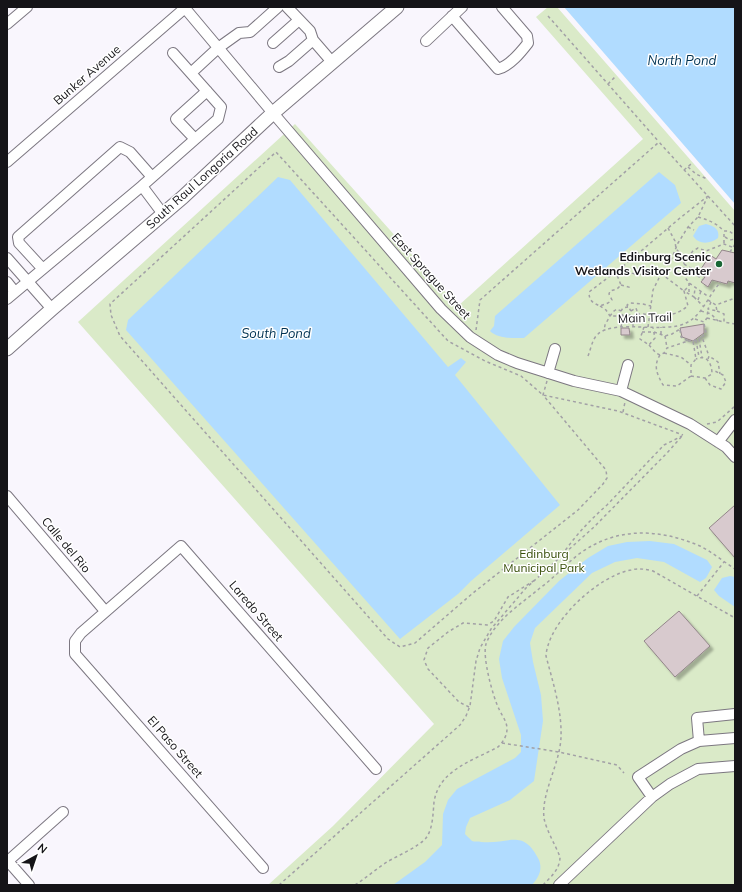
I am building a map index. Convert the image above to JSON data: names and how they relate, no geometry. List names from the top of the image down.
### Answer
{
  "streets": {
    "main road": ["South Raul Longoria Road"],
    "street": [
      "Bunker Avenue",
      "East Sprague Street",
      "Calle del Rio",
      "Laredo Street",
      "El Paso Street"
    ],
    "path": ["Main Trail"]
  },
  "crossings": [
    ["Bunker Avenue", "East Sprague Street"],
    ["South Raul Longoria Road", "East Sprague Street"],
    ["Calle del Rio", "Laredo Street"],
    ["Calle del Rio", "El Paso Street"],
    ["Laredo Street", "El Paso Street"]
  ],
  "water": ["North Pond", "South Pond"],
  "parks": ["Edinburg Municipal Park"],
  "places": ["Edinburg Scenic Wetlands Visitor Center"],
  "north": "top right"
}
